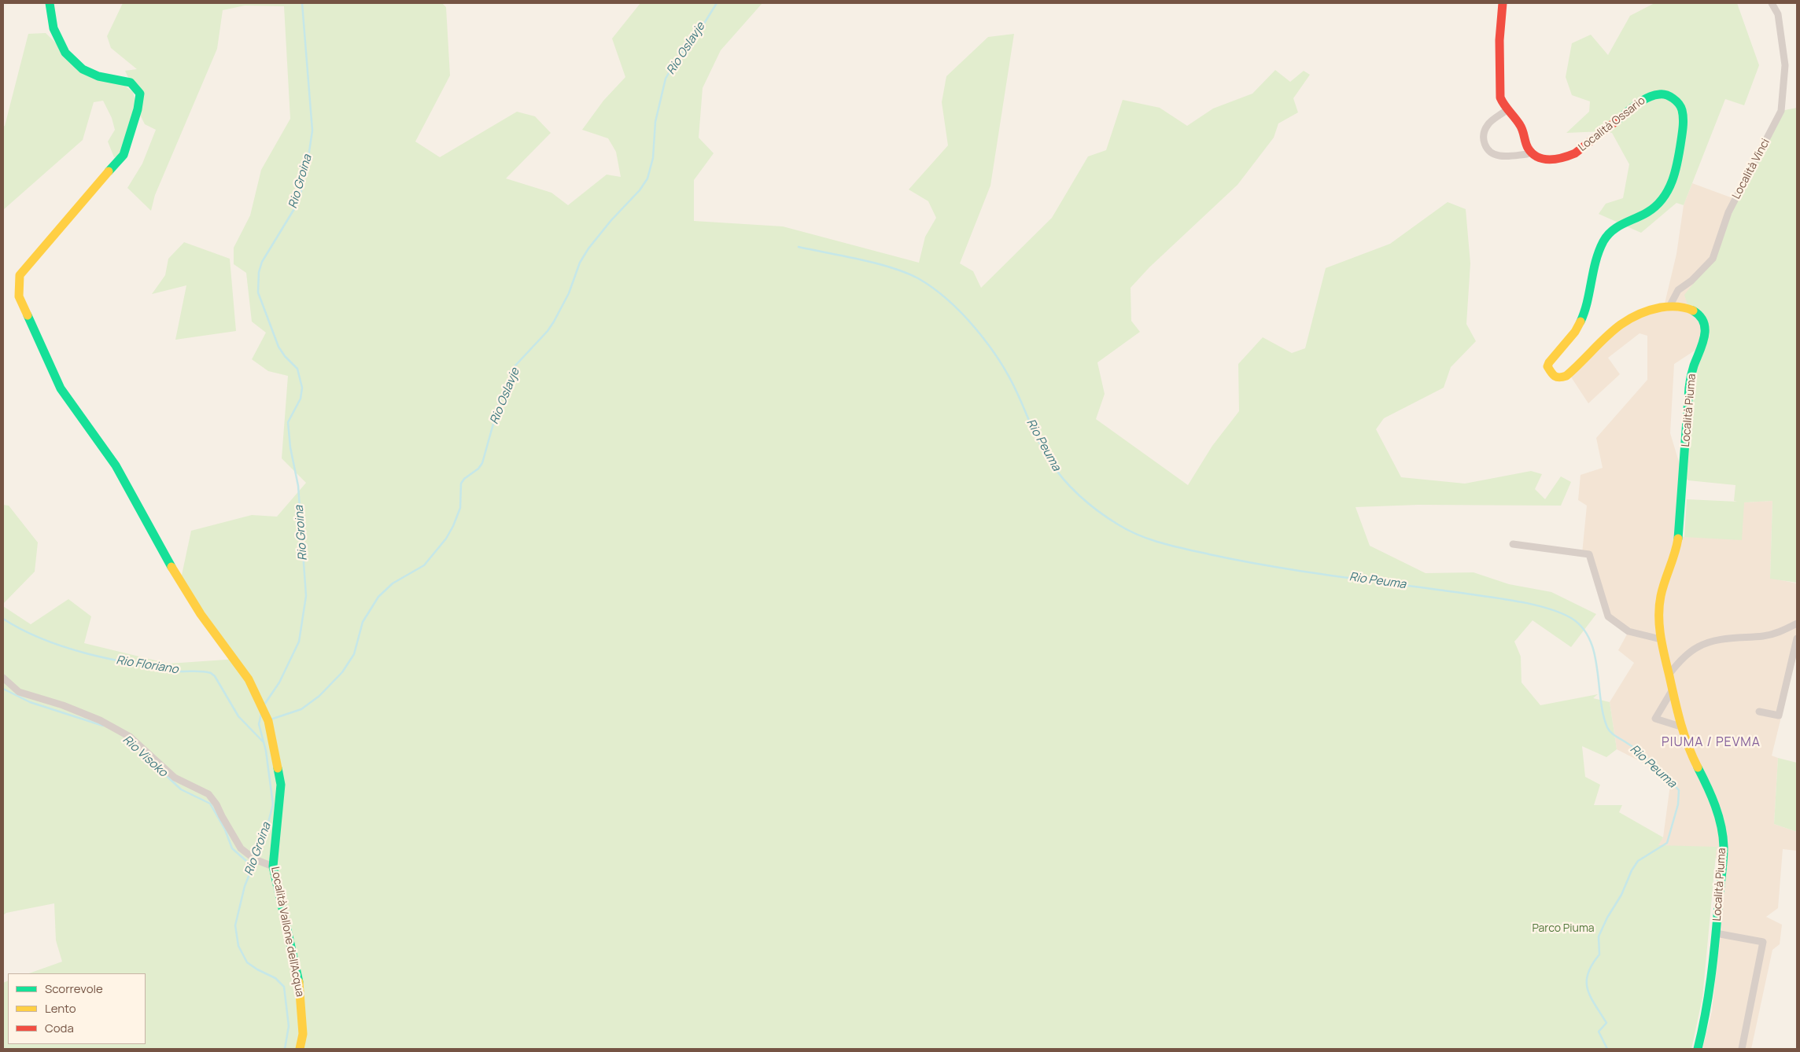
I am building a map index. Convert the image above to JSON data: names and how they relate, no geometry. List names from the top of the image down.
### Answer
{
  "streets": {
    "street": [
      "Località Ossario",
      "Località Vinci",
      "Località Piuma",
      "Località Vallone dell'Acqua"
    ]
  },
  "crossings": [
    ["Località Ossario", "Località Piuma"],
    ["Località Vinci", "Località Piuma"]
  ],
  "districts": ["PIUMA / PEVMA"],
  "water": [
    "Rio Oslavje",
    "Rio Groina",
    "Rio Peuma",
    "Rio Floriano",
    "Rio Visoko"
  ],
  "parks": ["Parco Piuma"],
  "legend": ["Scorrevole", "Lento", "Coda"]
}
